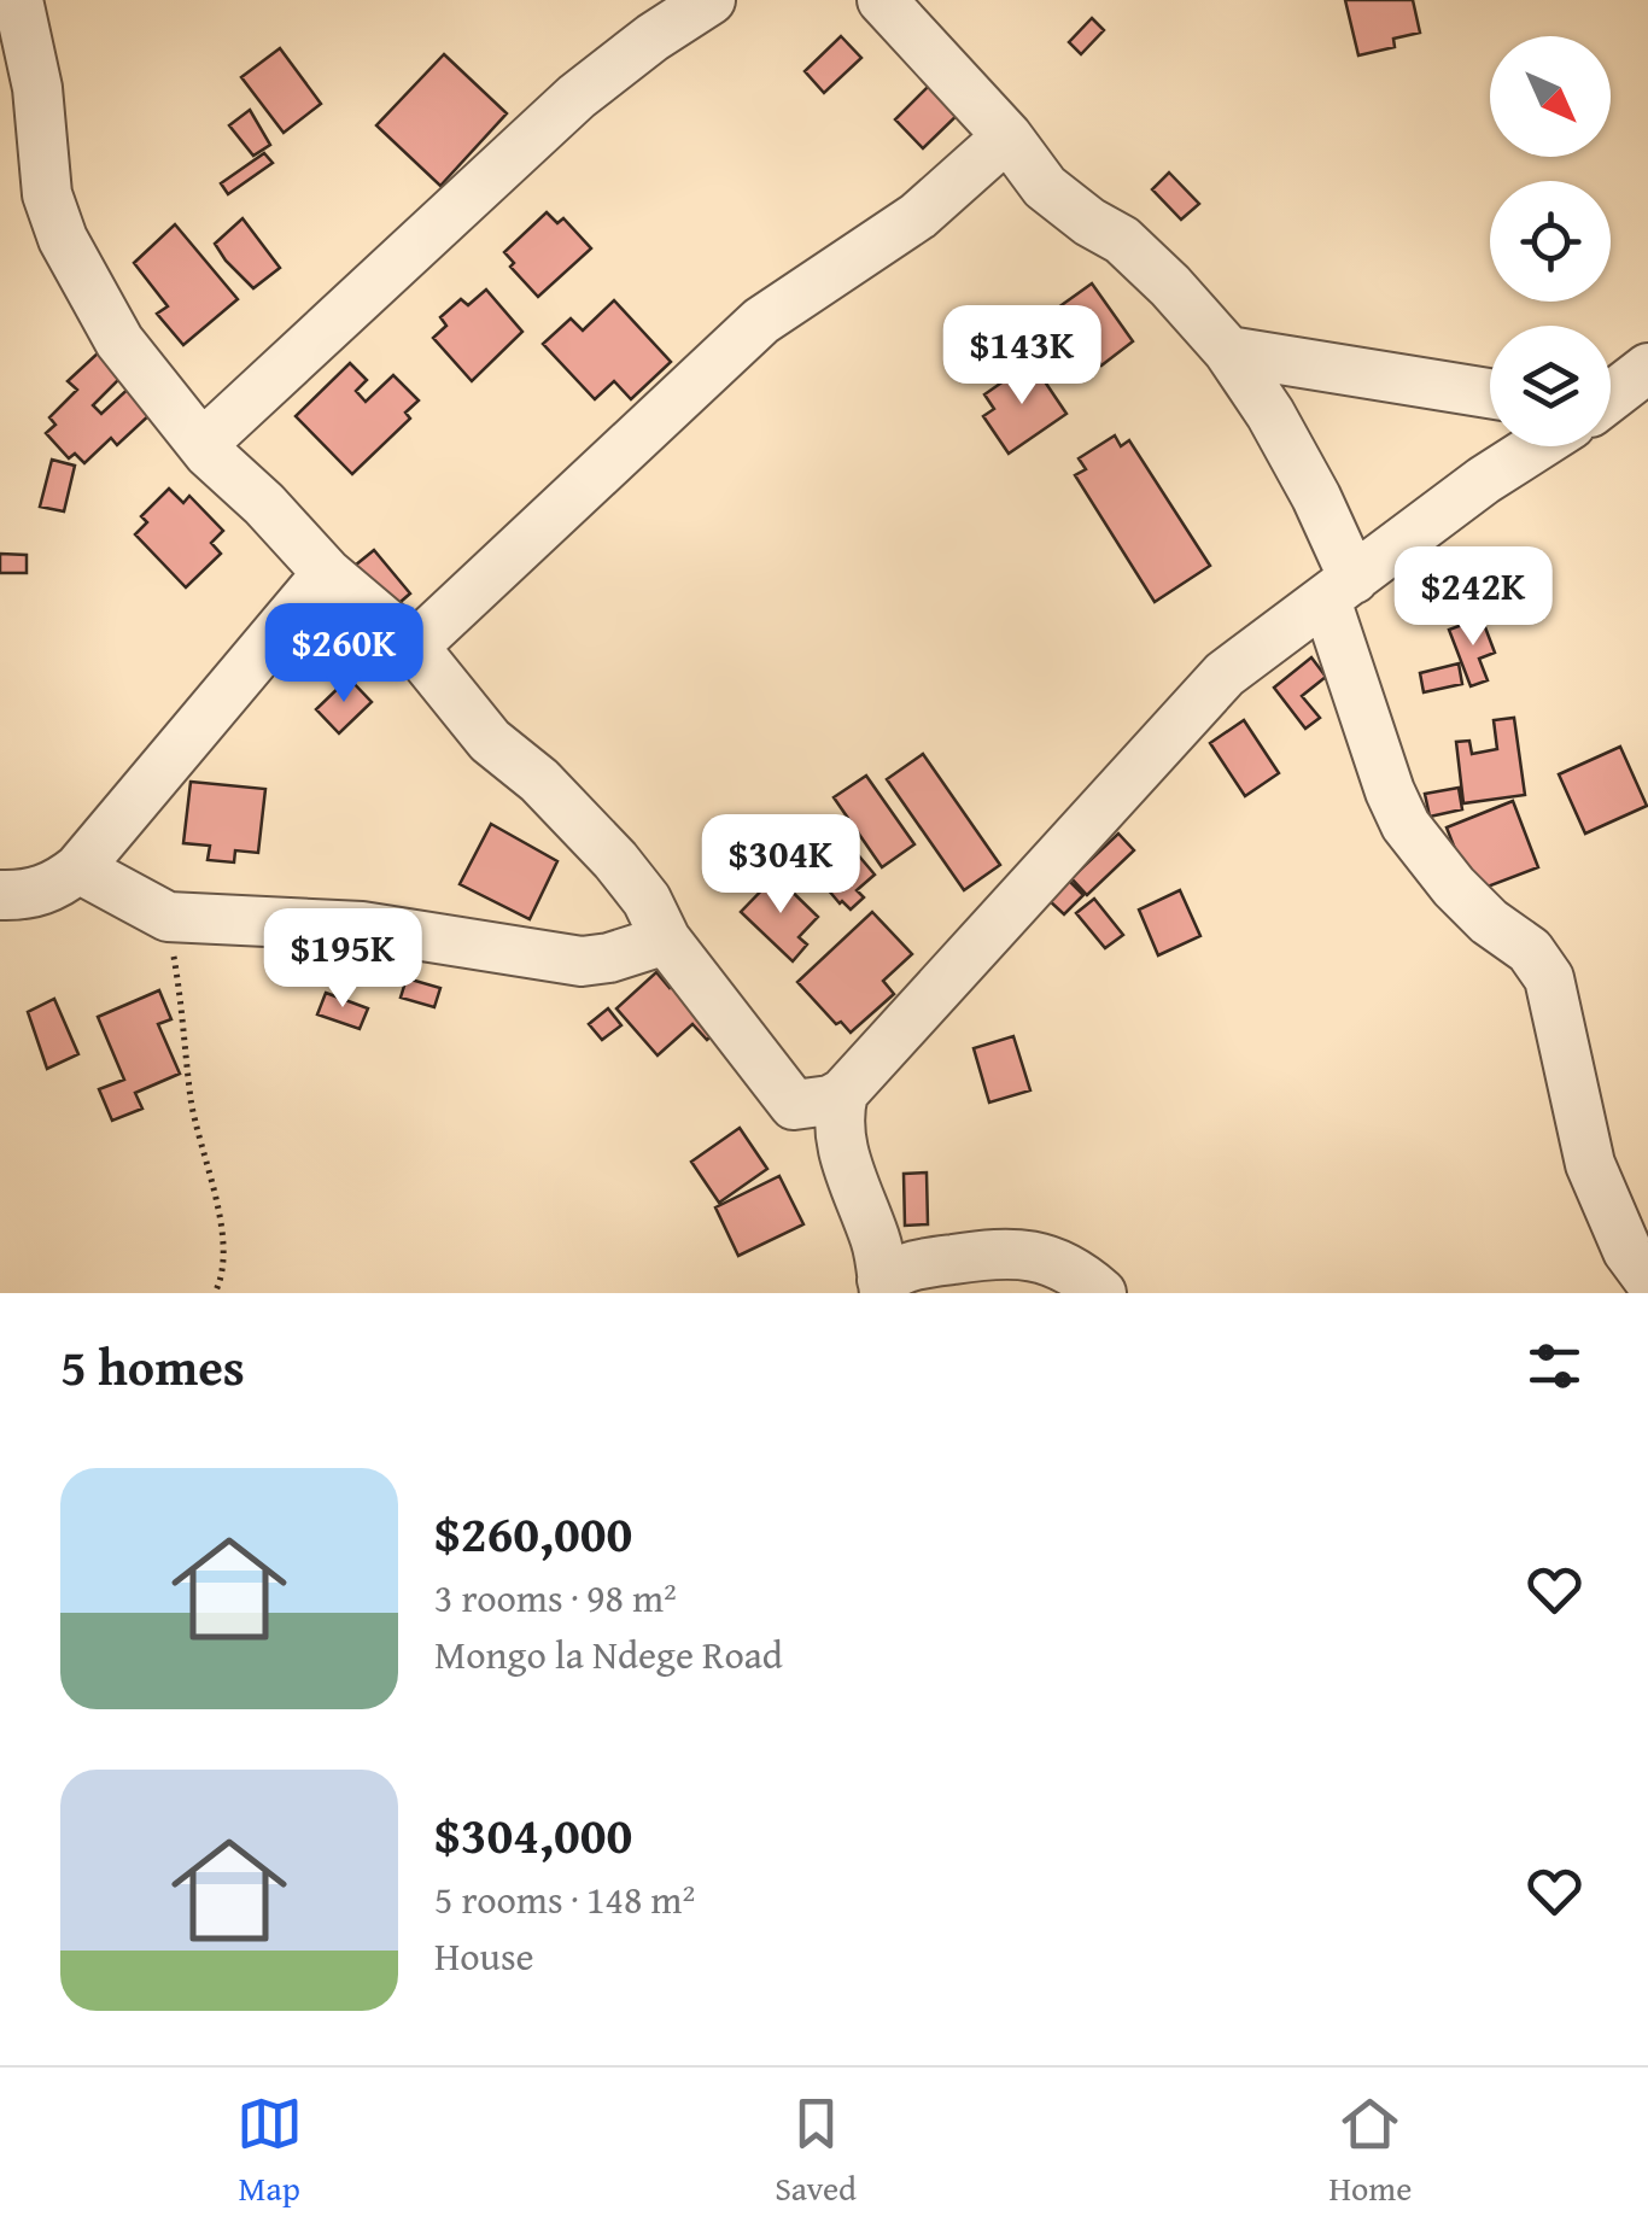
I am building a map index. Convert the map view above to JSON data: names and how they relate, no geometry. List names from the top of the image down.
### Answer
{
  "north": "bottom right",
  "page": {
    "price": [
      "$143K",
      "$242K",
      "$260K",
      "$304K",
      "$195K"
    ],
    "heading": "5 homes",
    "list": [
      {
        "name": "$260,000",
        "note": "3 rooms · 98 m² · Mongo la Ndege Road"
      },
      {
        "name": "$304,000",
        "note": "5 rooms · 148 m² · House"
      }
    ],
    "tabs": ["Map", "Saved", "Home"]
  }
}
